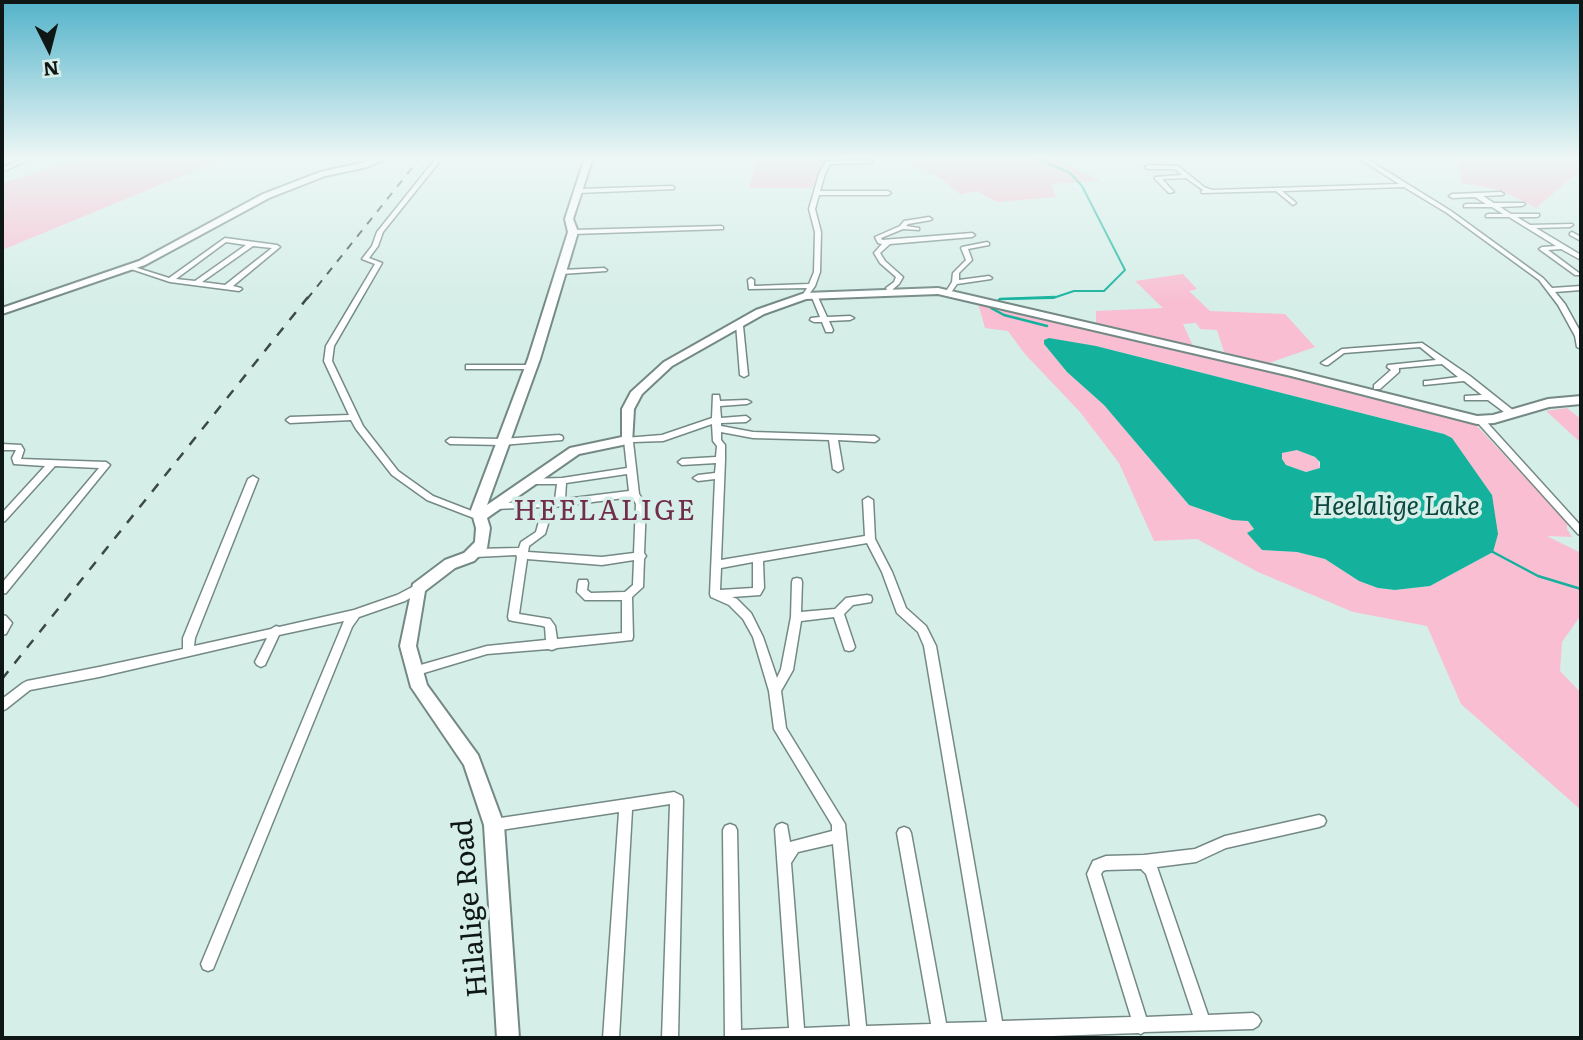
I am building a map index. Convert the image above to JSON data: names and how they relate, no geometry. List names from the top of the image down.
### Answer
{
  "streets": {
    "street": ["Hilalige Road"]
  },
  "districts": ["HEELALIGE"],
  "water": ["Heelalige Lake"],
  "north": "bottom"
}
